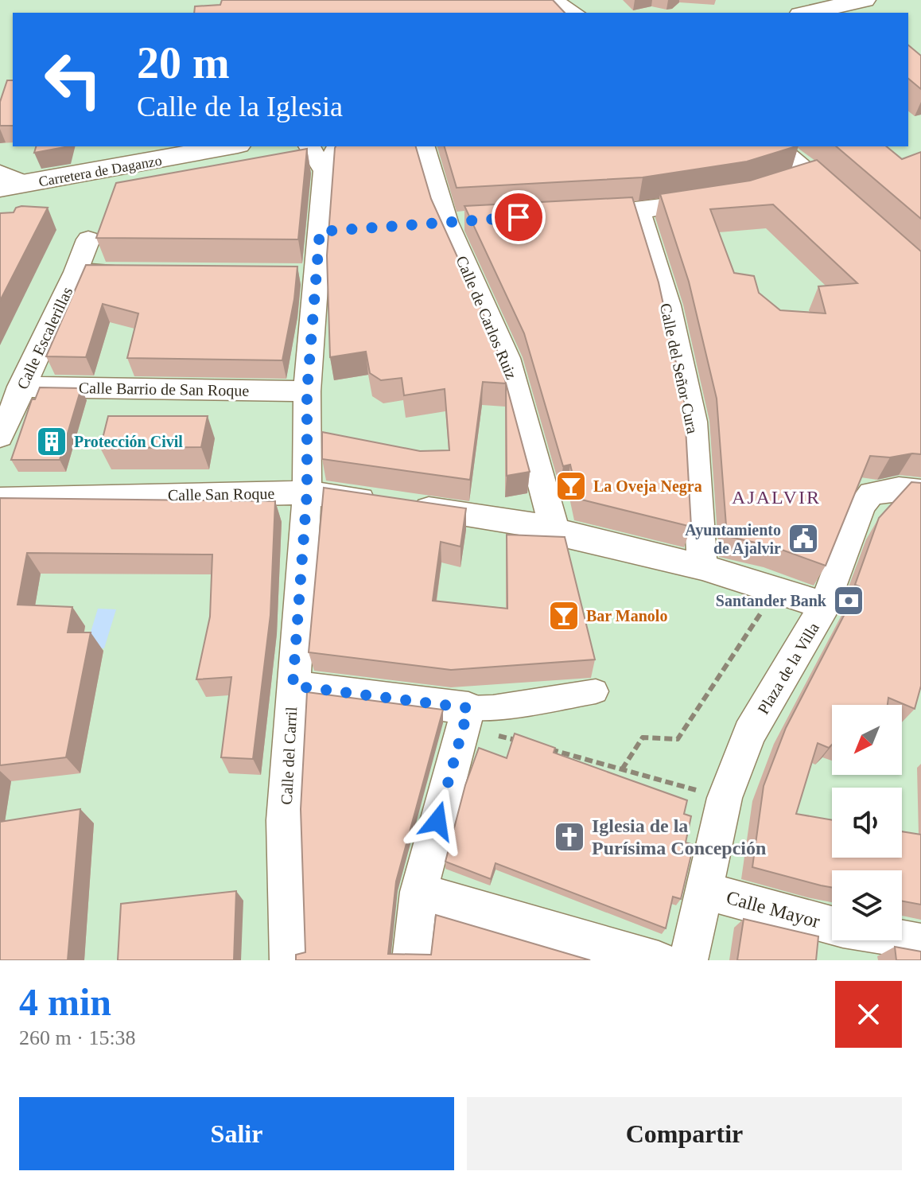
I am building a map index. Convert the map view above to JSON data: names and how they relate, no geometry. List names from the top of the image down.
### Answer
{
  "streets": {
    "street": [
      "Carretera de Daganzo",
      "Calle de Carlos Ruiz",
      "Calle Escalerillas",
      "Calle del Señor Cura",
      "Calle Barrio de San Roque",
      "Calle San Roque",
      "Plaza de la Villa",
      "Calle del Carril",
      "Calle Mayor"
    ]
  },
  "crossings": [
    ["Calle de Carlos Ruiz", "Calle San Roque"],
    ["Calle de Carlos Ruiz", "Plaza de la Villa"],
    ["Calle Escalerillas", "Calle Barrio de San Roque"],
    ["Calle del Señor Cura", "Plaza de la Villa"],
    ["Calle Barrio de San Roque", "Calle del Carril"],
    ["Calle San Roque", "Plaza de la Villa"],
    ["Calle San Roque", "Calle del Carril"],
    ["Plaza de la Villa", "Calle Mayor"]
  ],
  "districts": ["AJALVIR"],
  "places": {
    "building": ["Protección Civil"],
    "bar": ["La Oveja Negra", "Bar Manolo"],
    "public building": ["Ayuntamiento de Ajalvir"],
    "bank": ["Santander Bank"],
    "church": ["Iglesia de la Purísima Concepción"]
  },
  "north": "bottom left",
  "page": {
    "turn": ["20 m", "Calle de la Iglesia"],
    "heading": ["4 min", "260 m · 15:38"],
    "buttons": ["Salir", "Compartir"]
  }
}
